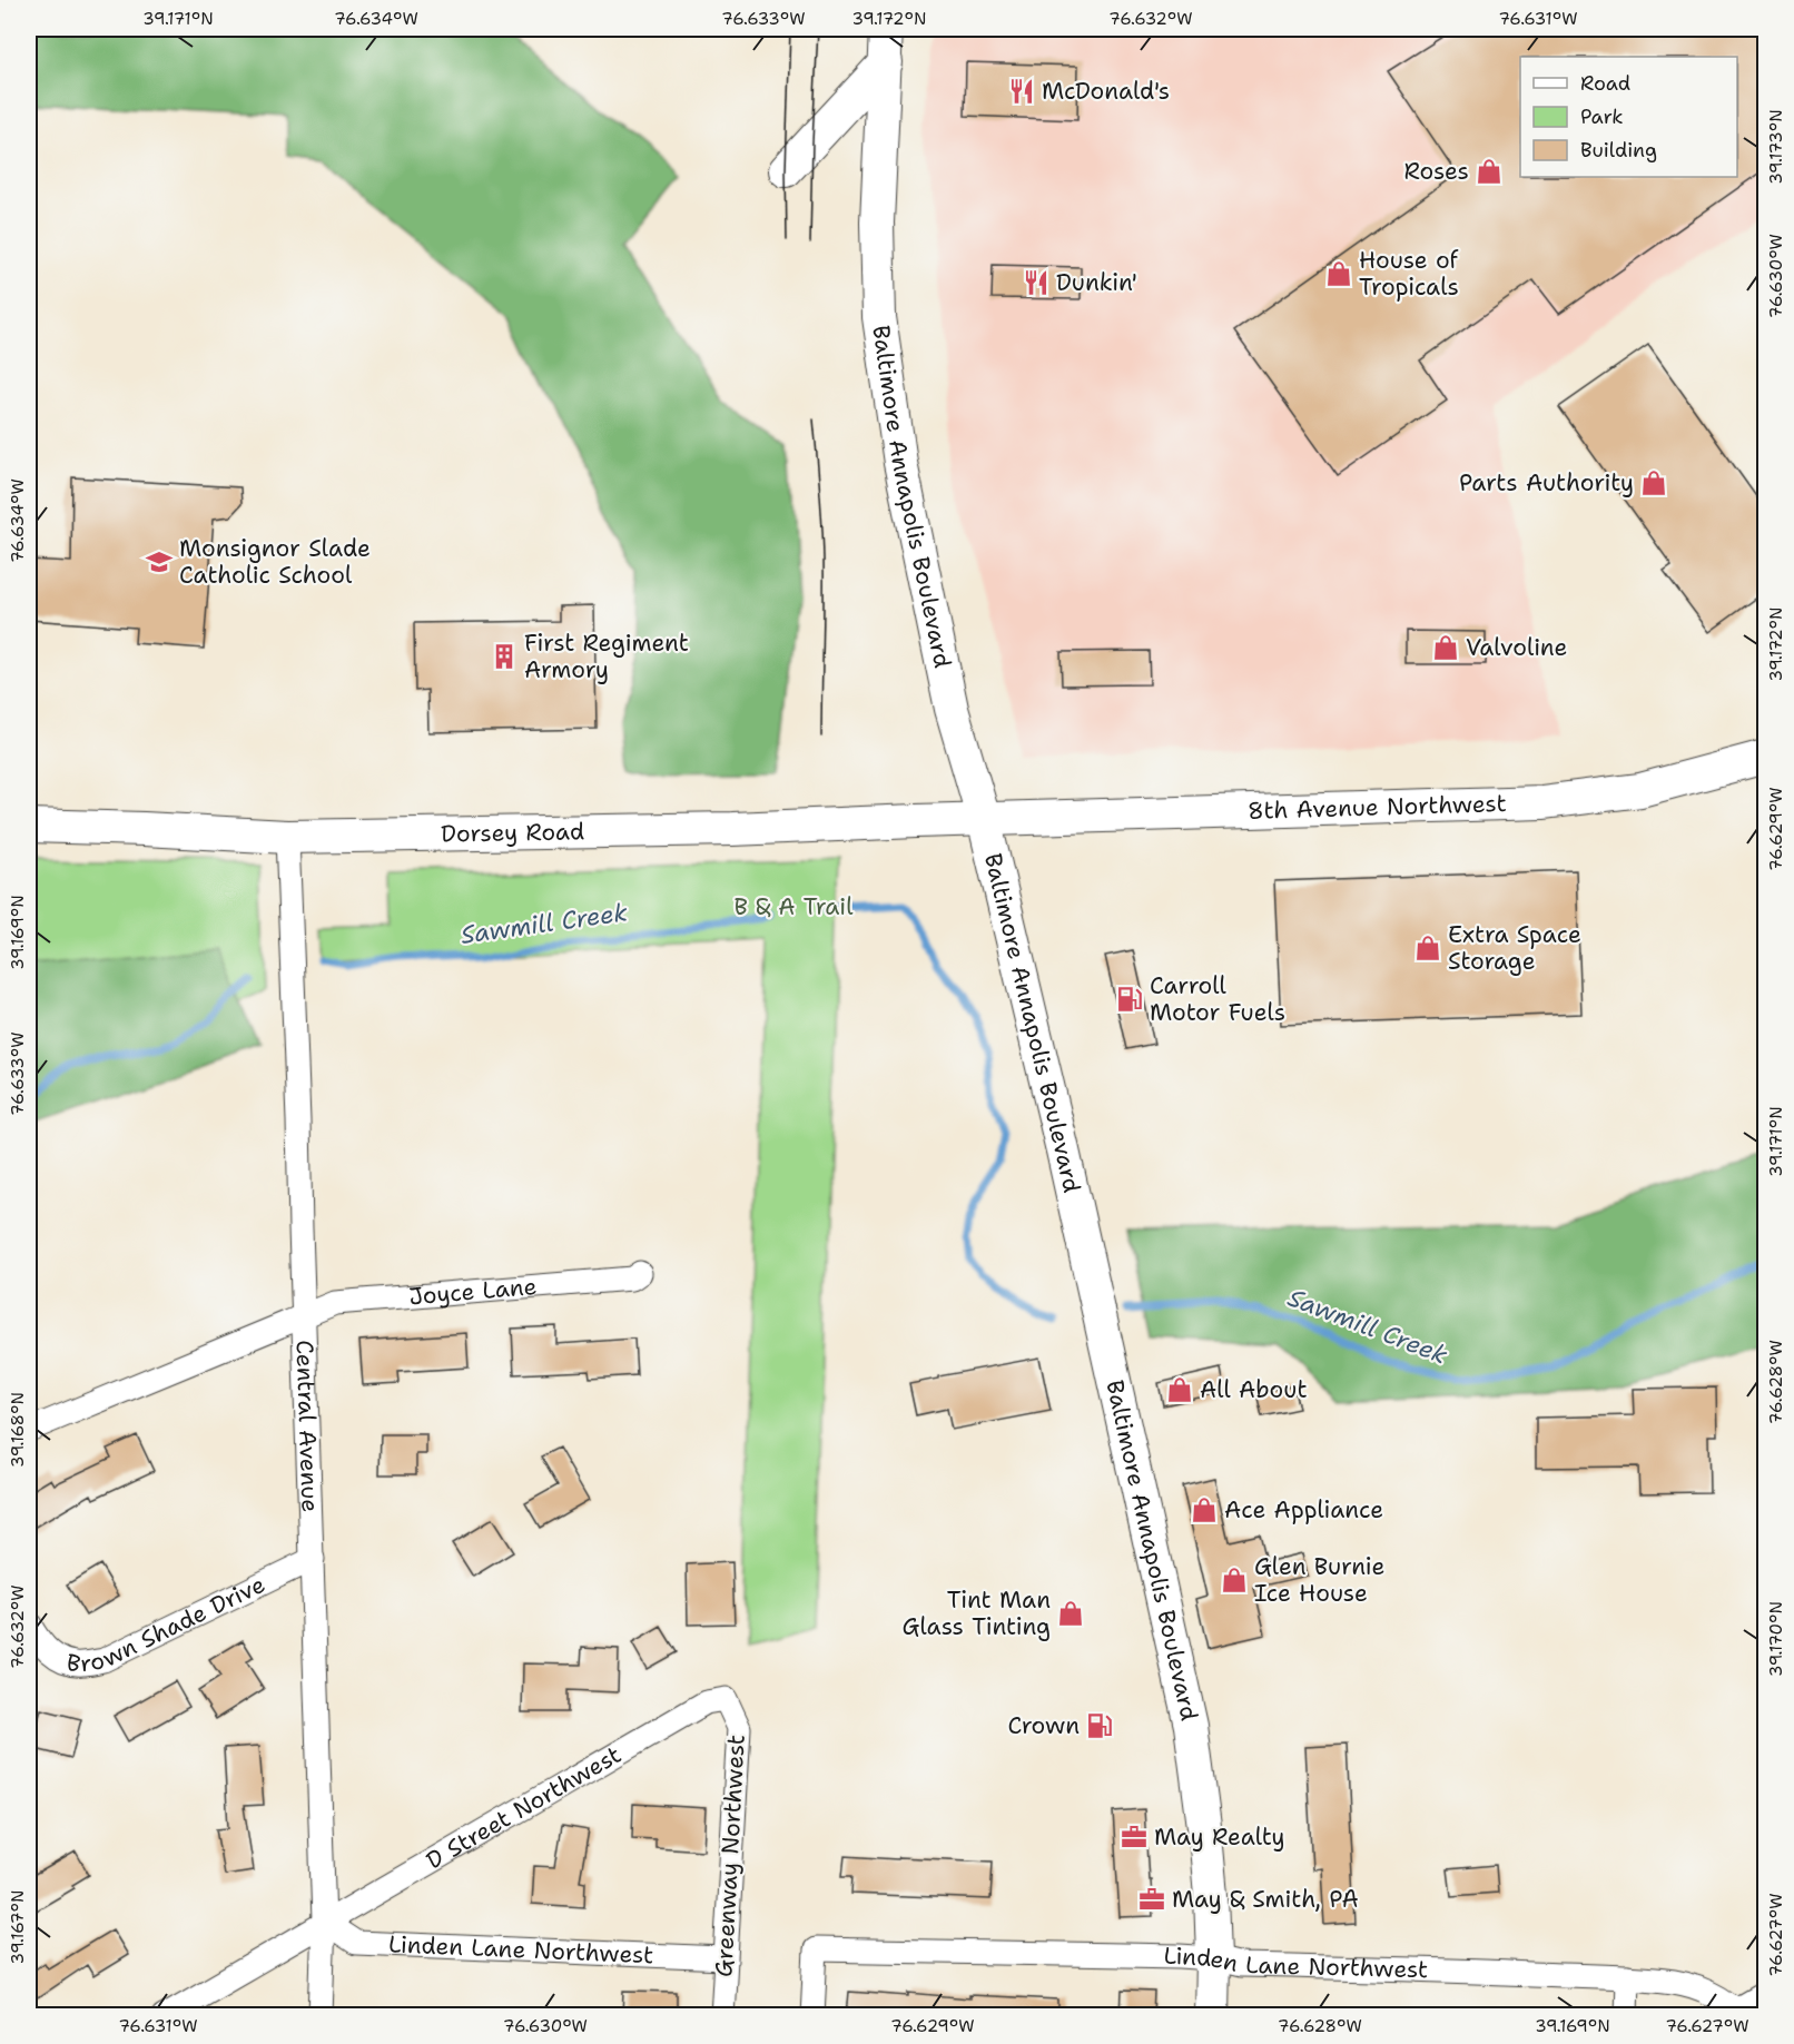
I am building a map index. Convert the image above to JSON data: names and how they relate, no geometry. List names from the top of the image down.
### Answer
{
  "streets": {
    "main road": ["Baltimore Annapolis Boulevard", "8th Avenue Northwest", "Dorsey Road"],
    "street": [
      "Joyce Lane",
      "Central Avenue",
      "Brown Shade Drive",
      "D Street Northwest",
      "Greenway Northwest",
      "Linden Lane Northwest"
    ]
  },
  "crossings": [
    ["Baltimore Annapolis Boulevard", "8th Avenue Northwest"],
    ["Baltimore Annapolis Boulevard", "Dorsey Road"],
    ["Baltimore Annapolis Boulevard", "Linden Lane Northwest"],
    ["8th Avenue Northwest", "Dorsey Road"],
    ["Dorsey Road", "Central Avenue"],
    ["Joyce Lane", "Central Avenue"],
    ["Central Avenue", "Brown Shade Drive"],
    ["Central Avenue", "D Street Northwest"],
    ["Central Avenue", "Linden Lane Northwest"],
    ["D Street Northwest", "Greenway Northwest"],
    ["D Street Northwest", "Linden Lane Northwest"],
    ["Greenway Northwest", "Linden Lane Northwest"]
  ],
  "water": ["Sawmill Creek"],
  "parks": ["B & A Trail"],
  "places": {
    "restaurant": ["McDonald's", "Dunkin'"],
    "shop": [
      "Roses",
      "House of Tropicals",
      "Parts Authority",
      "Valvoline",
      "Extra Space Storage",
      "All About",
      "Ace Appliance",
      "Glen Burnie Ice House",
      "Tint Man Glass Tinting"
    ],
    "school or university": ["Monsignor Slade Catholic School"],
    "building": ["First Regiment Armory"],
    "fuel station": ["Carroll Motor Fuels", "Crown"],
    "office": ["May Realty", "May & Smith, PA"]
  },
  "legend": ["Road", "Park", "Building"],
  "coordinates": [
    "39.171°N",
    "76.634°W",
    "76.633°W",
    "39.172°N",
    "76.632°W",
    "76.631°W",
    "39.173°N",
    "76.630°W",
    "76.629°W",
    "39.169°N",
    "76.628°W",
    "39.168°N",
    "39.170°N",
    "39.167°N",
    "76.627°W"
  ]
}
